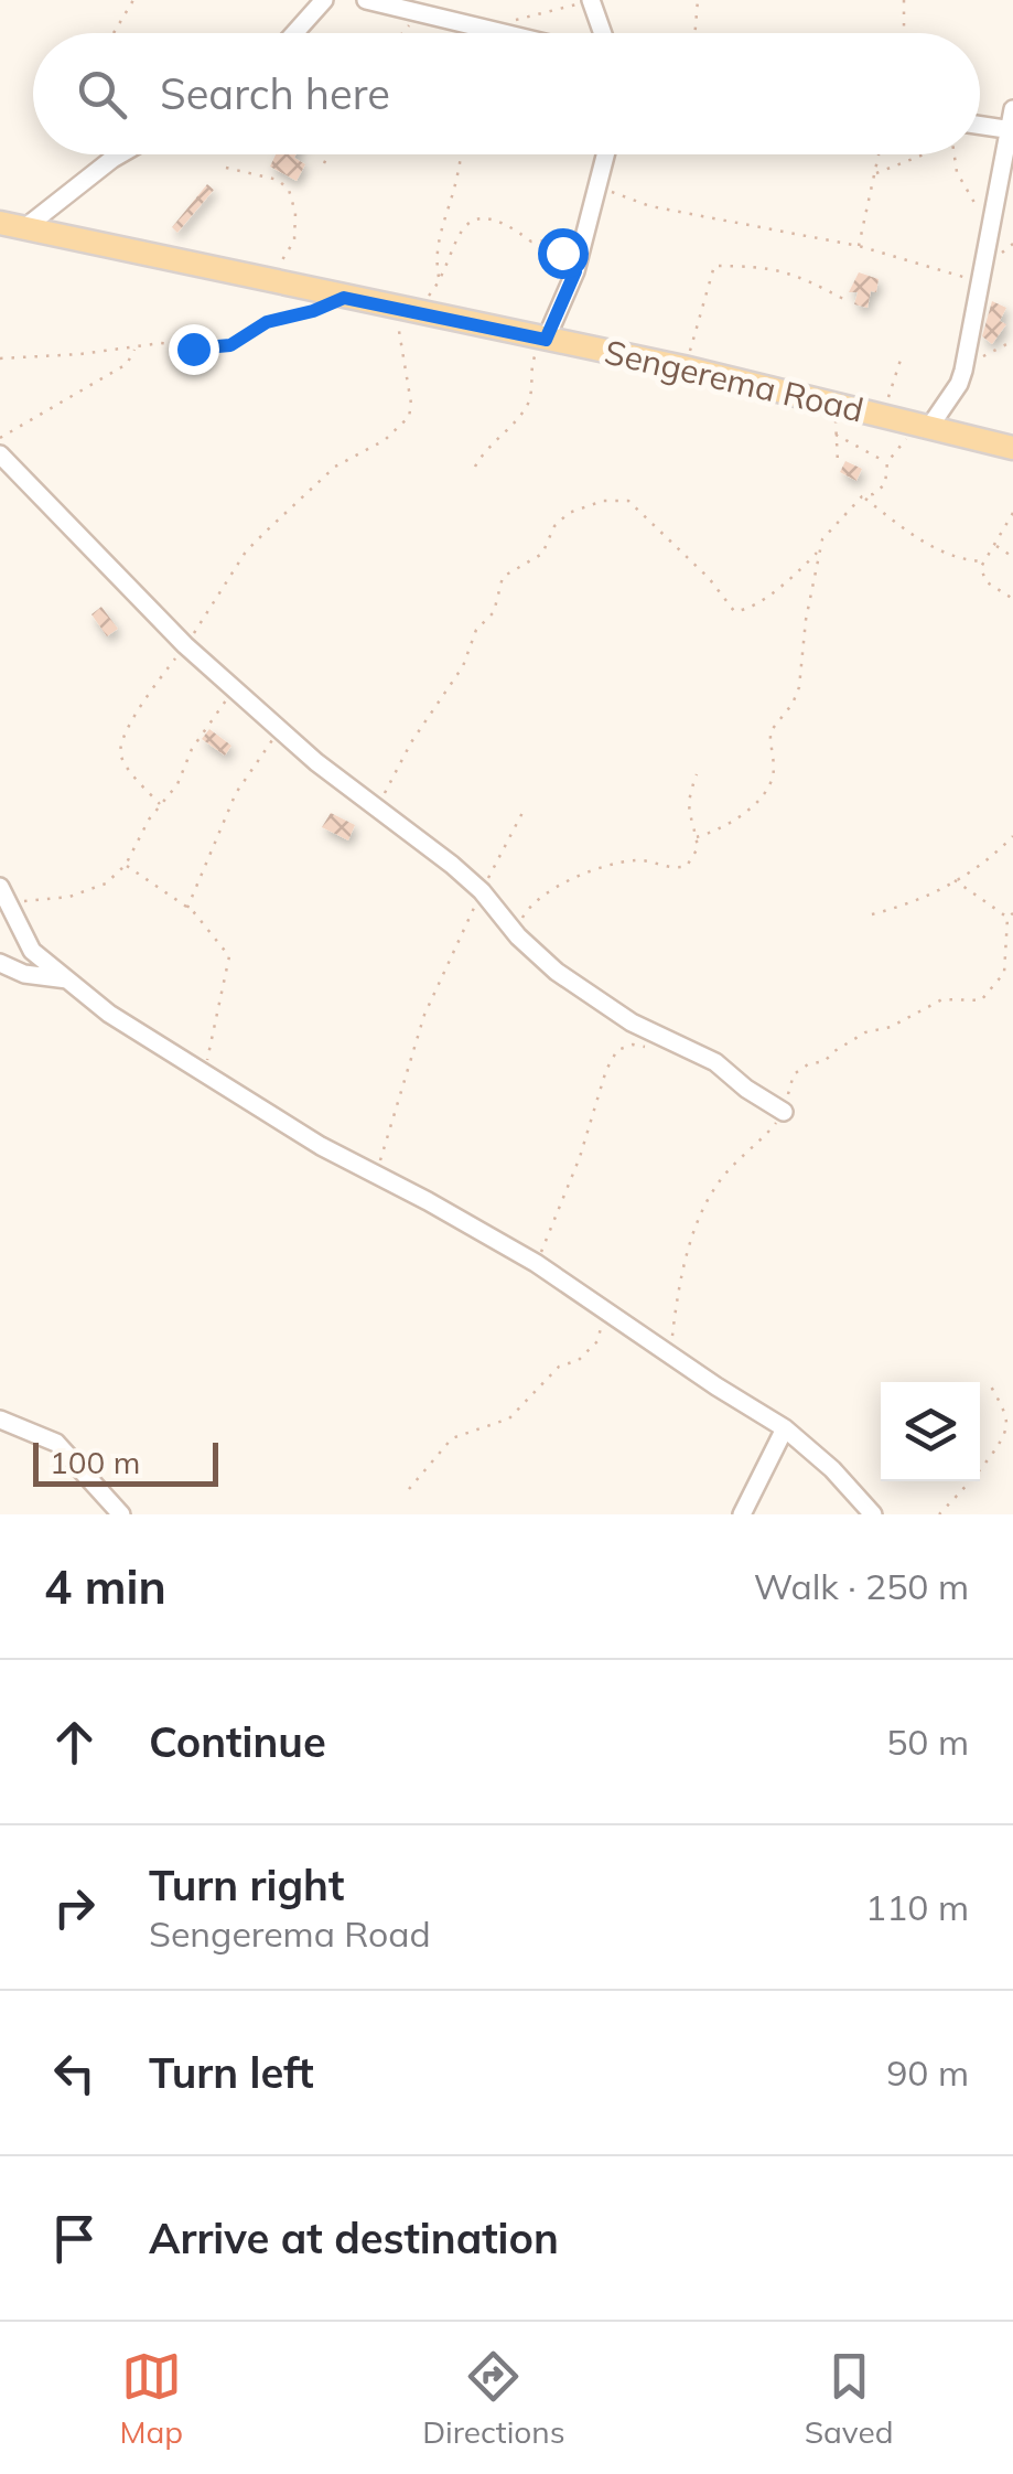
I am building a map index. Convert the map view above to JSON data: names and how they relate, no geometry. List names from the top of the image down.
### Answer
{
  "streets": {
    "main road": ["Sengerema Road"]
  },
  "scale_bar": "100 m",
  "page": {
    "search": "Search here",
    "scale": "100 m",
    "heading": ["4 min", "Walk · 250 m"],
    "list": [
      ["Continue", "50 m"],
      ["Turn right", "Sengerema Road", "110 m"],
      ["Turn left", "90 m"],
      "Arrive at destination"
    ],
    "nav": ["Map", "Directions", "Saved"]
  }
}
